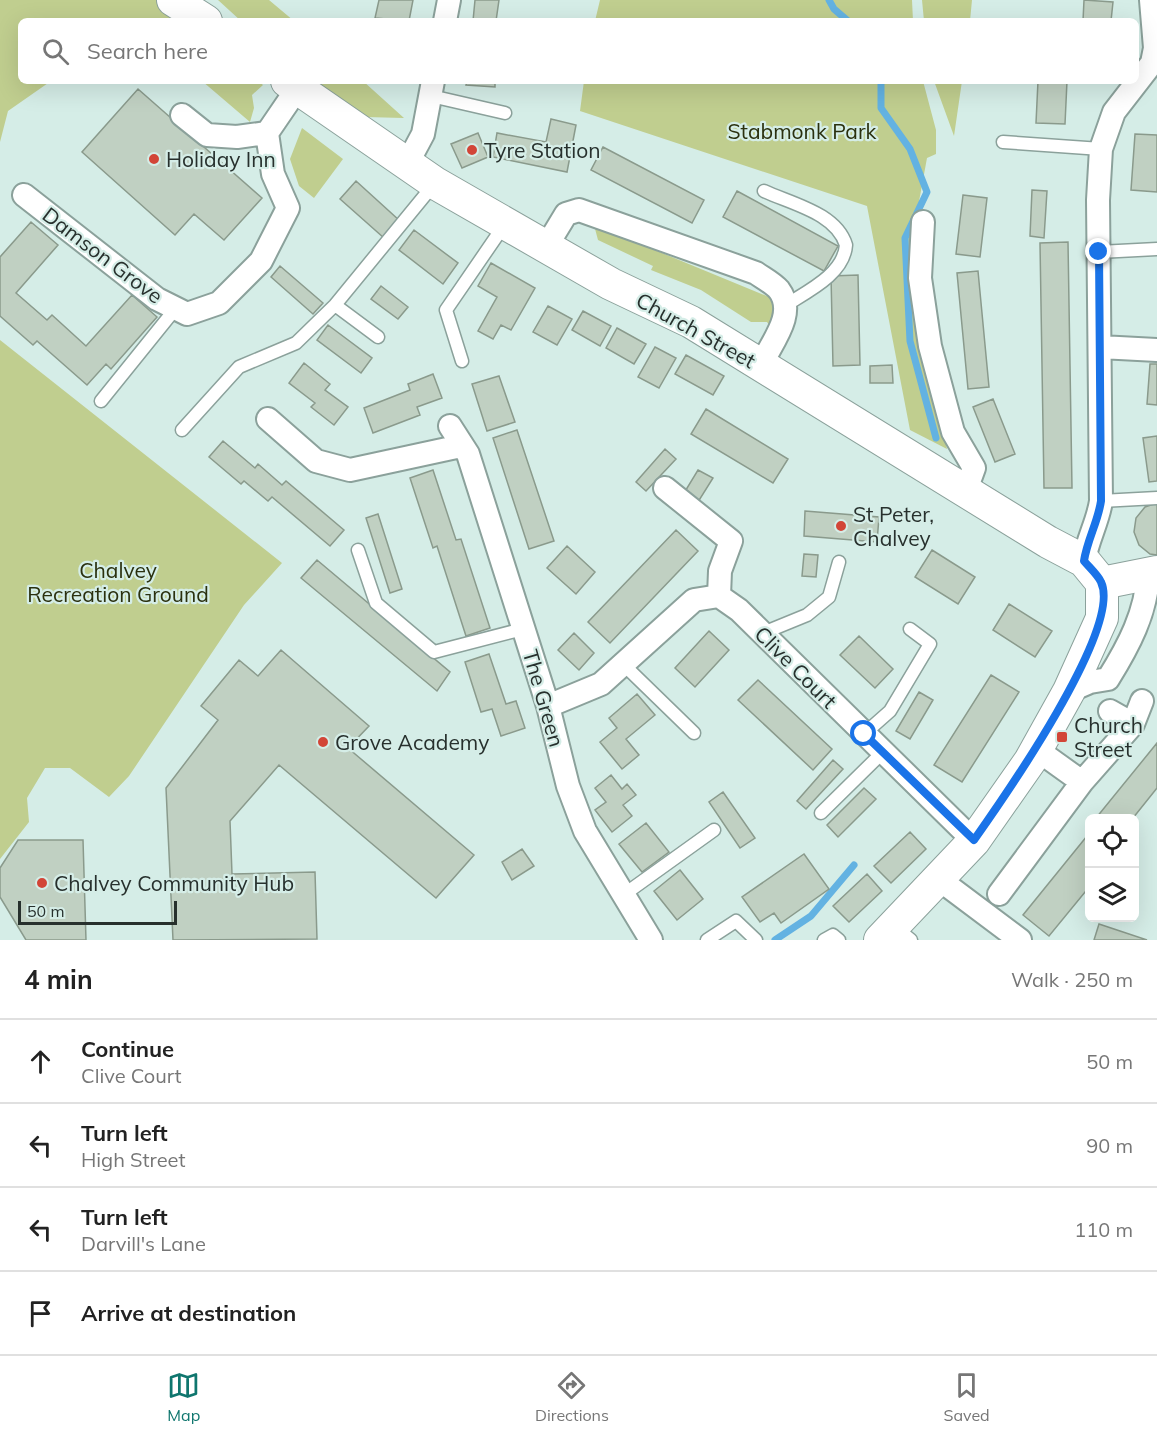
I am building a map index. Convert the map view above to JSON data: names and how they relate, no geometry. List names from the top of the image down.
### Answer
{
  "streets": {
    "street": [
      "Damson Grove",
      "Church Street",
      "Clive Court",
      "The Green"
    ]
  },
  "parks": ["Stabmonk Park", "Chalvey Recreation Ground"],
  "places": {
    "other": [
      "Tyre Station",
      "Holiday Inn",
      "St Peter, Chalvey",
      "Grove Academy",
      "Chalvey Community Hub"
    ],
    "transit": ["Church Street"]
  },
  "scale_bar": "50 m",
  "page": {
    "search": "Search here",
    "scale": "50 m",
    "heading": ["4 min", "Walk · 250 m"],
    "list": [
      ["Continue", "Clive Court", "50 m"],
      ["Turn left", "High Street", "90 m"],
      ["Turn left", "Darvill's Lane", "110 m"],
      "Arrive at destination"
    ],
    "nav": ["Map", "Directions", "Saved"]
  }
}
